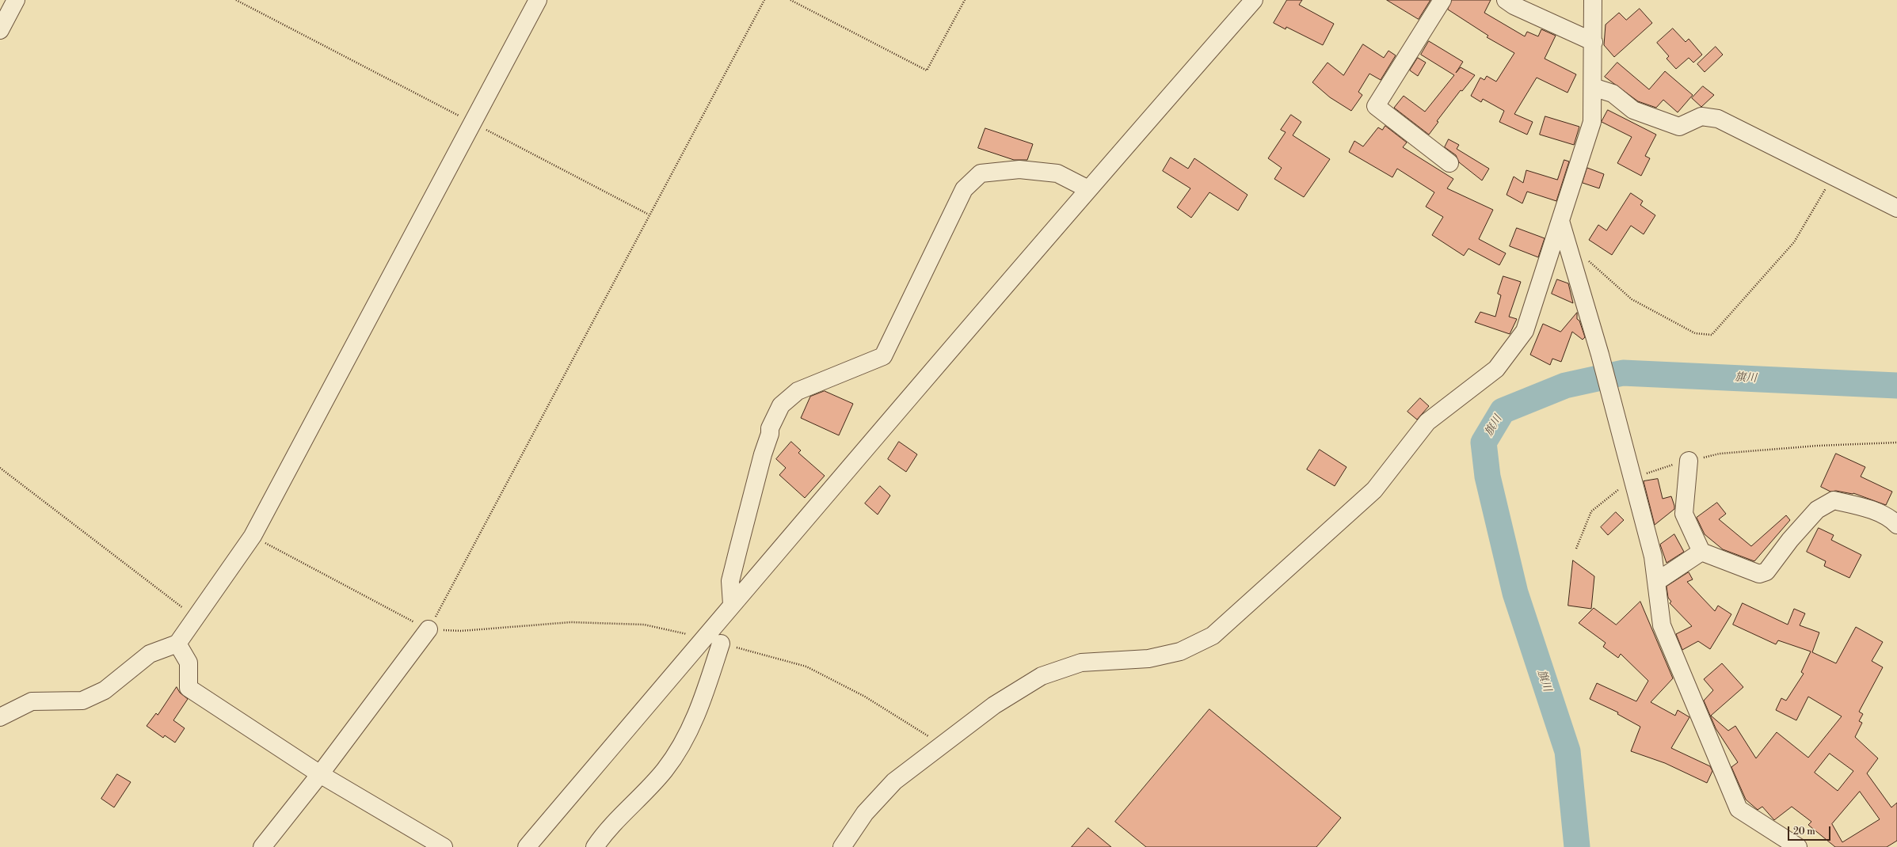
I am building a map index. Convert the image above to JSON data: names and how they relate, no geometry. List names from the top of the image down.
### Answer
{
  "water": ["旗川"],
  "scale_bar": "20 m"
}
